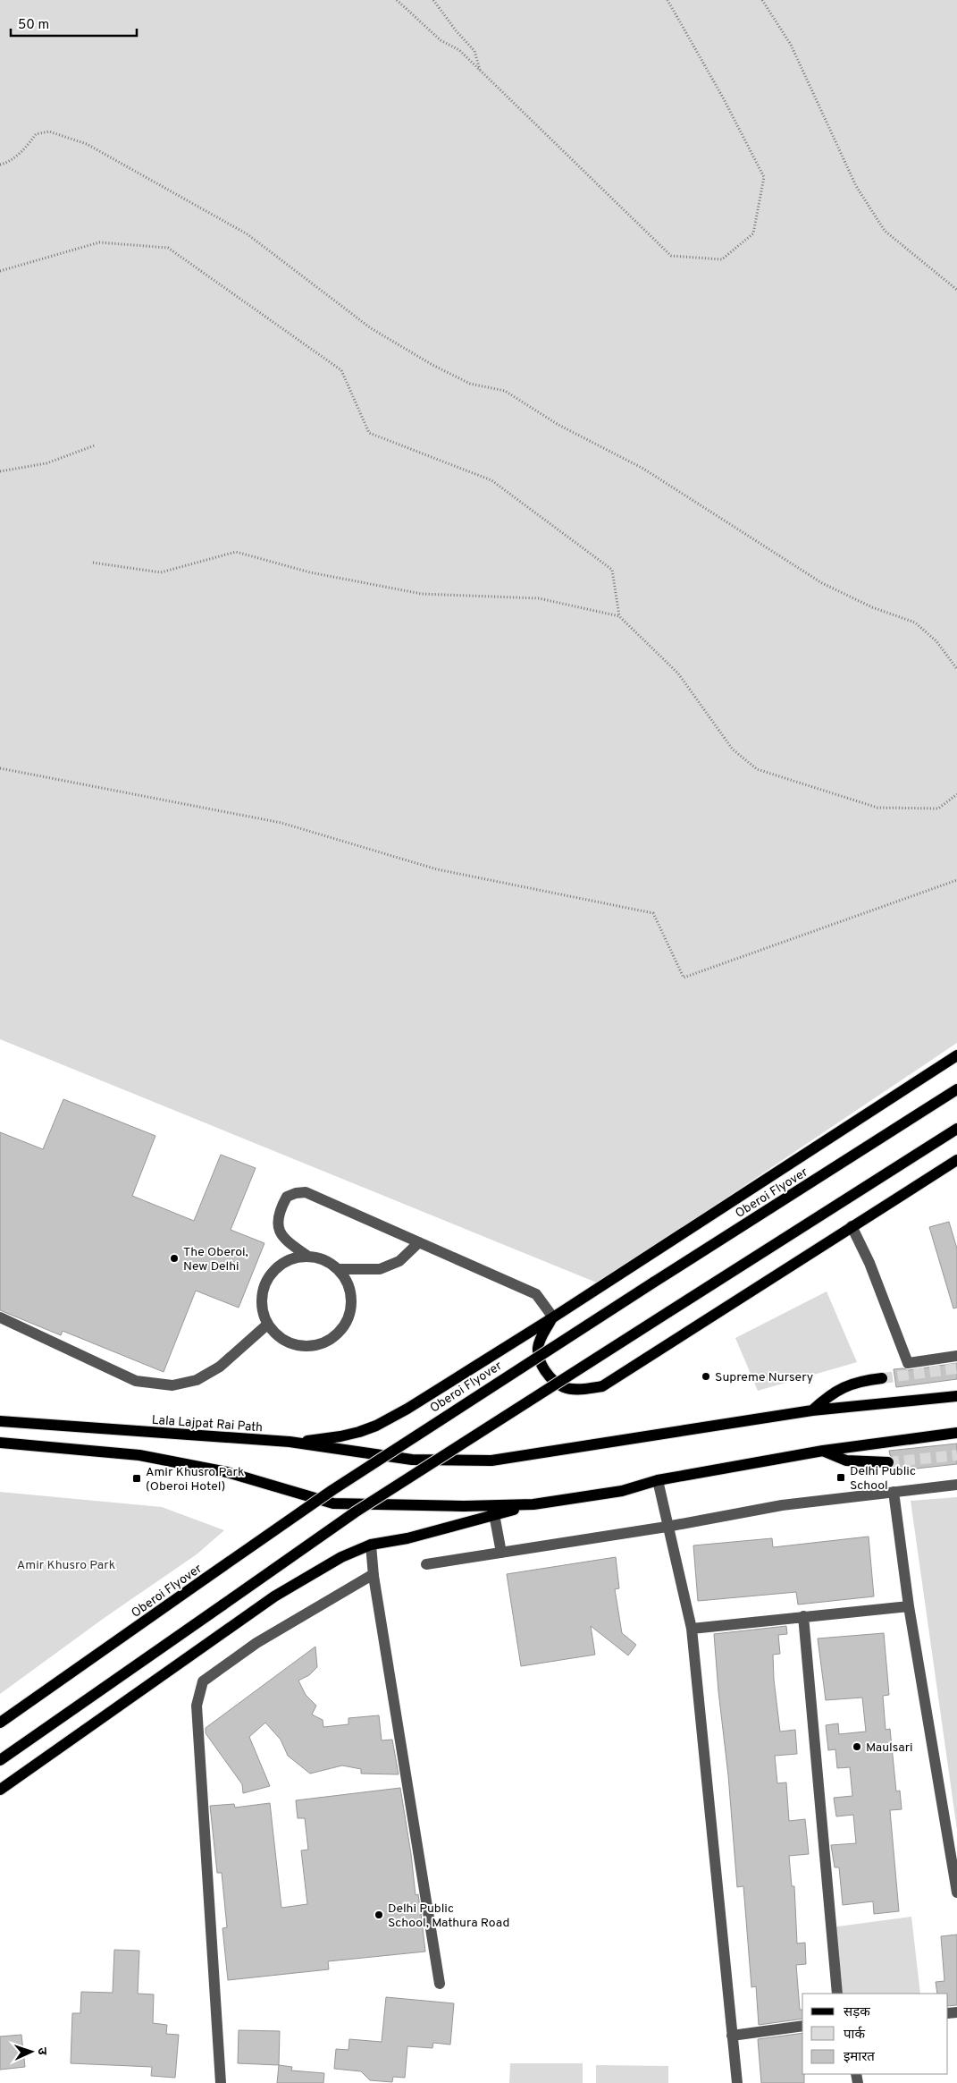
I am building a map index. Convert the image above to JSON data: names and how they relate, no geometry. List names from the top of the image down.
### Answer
{
  "streets": {
    "main road": ["Oberoi Flyover", "Lala Lajpat Rai Path"]
  },
  "parks": ["Amir Khusro Park"],
  "places": {
    "other": [
      "The Oberoi, New Delhi",
      "Supreme Nursery",
      "Maulsari",
      "Delhi Public School, Mathura Road"
    ],
    "transit": ["Delhi Public School", "Amir Khusro Park (Oberoi Hotel)"]
  },
  "legend": ["सड़क", "पार्क", "इमारत"],
  "scale_bar": "50 m",
  "north": "right"
}
